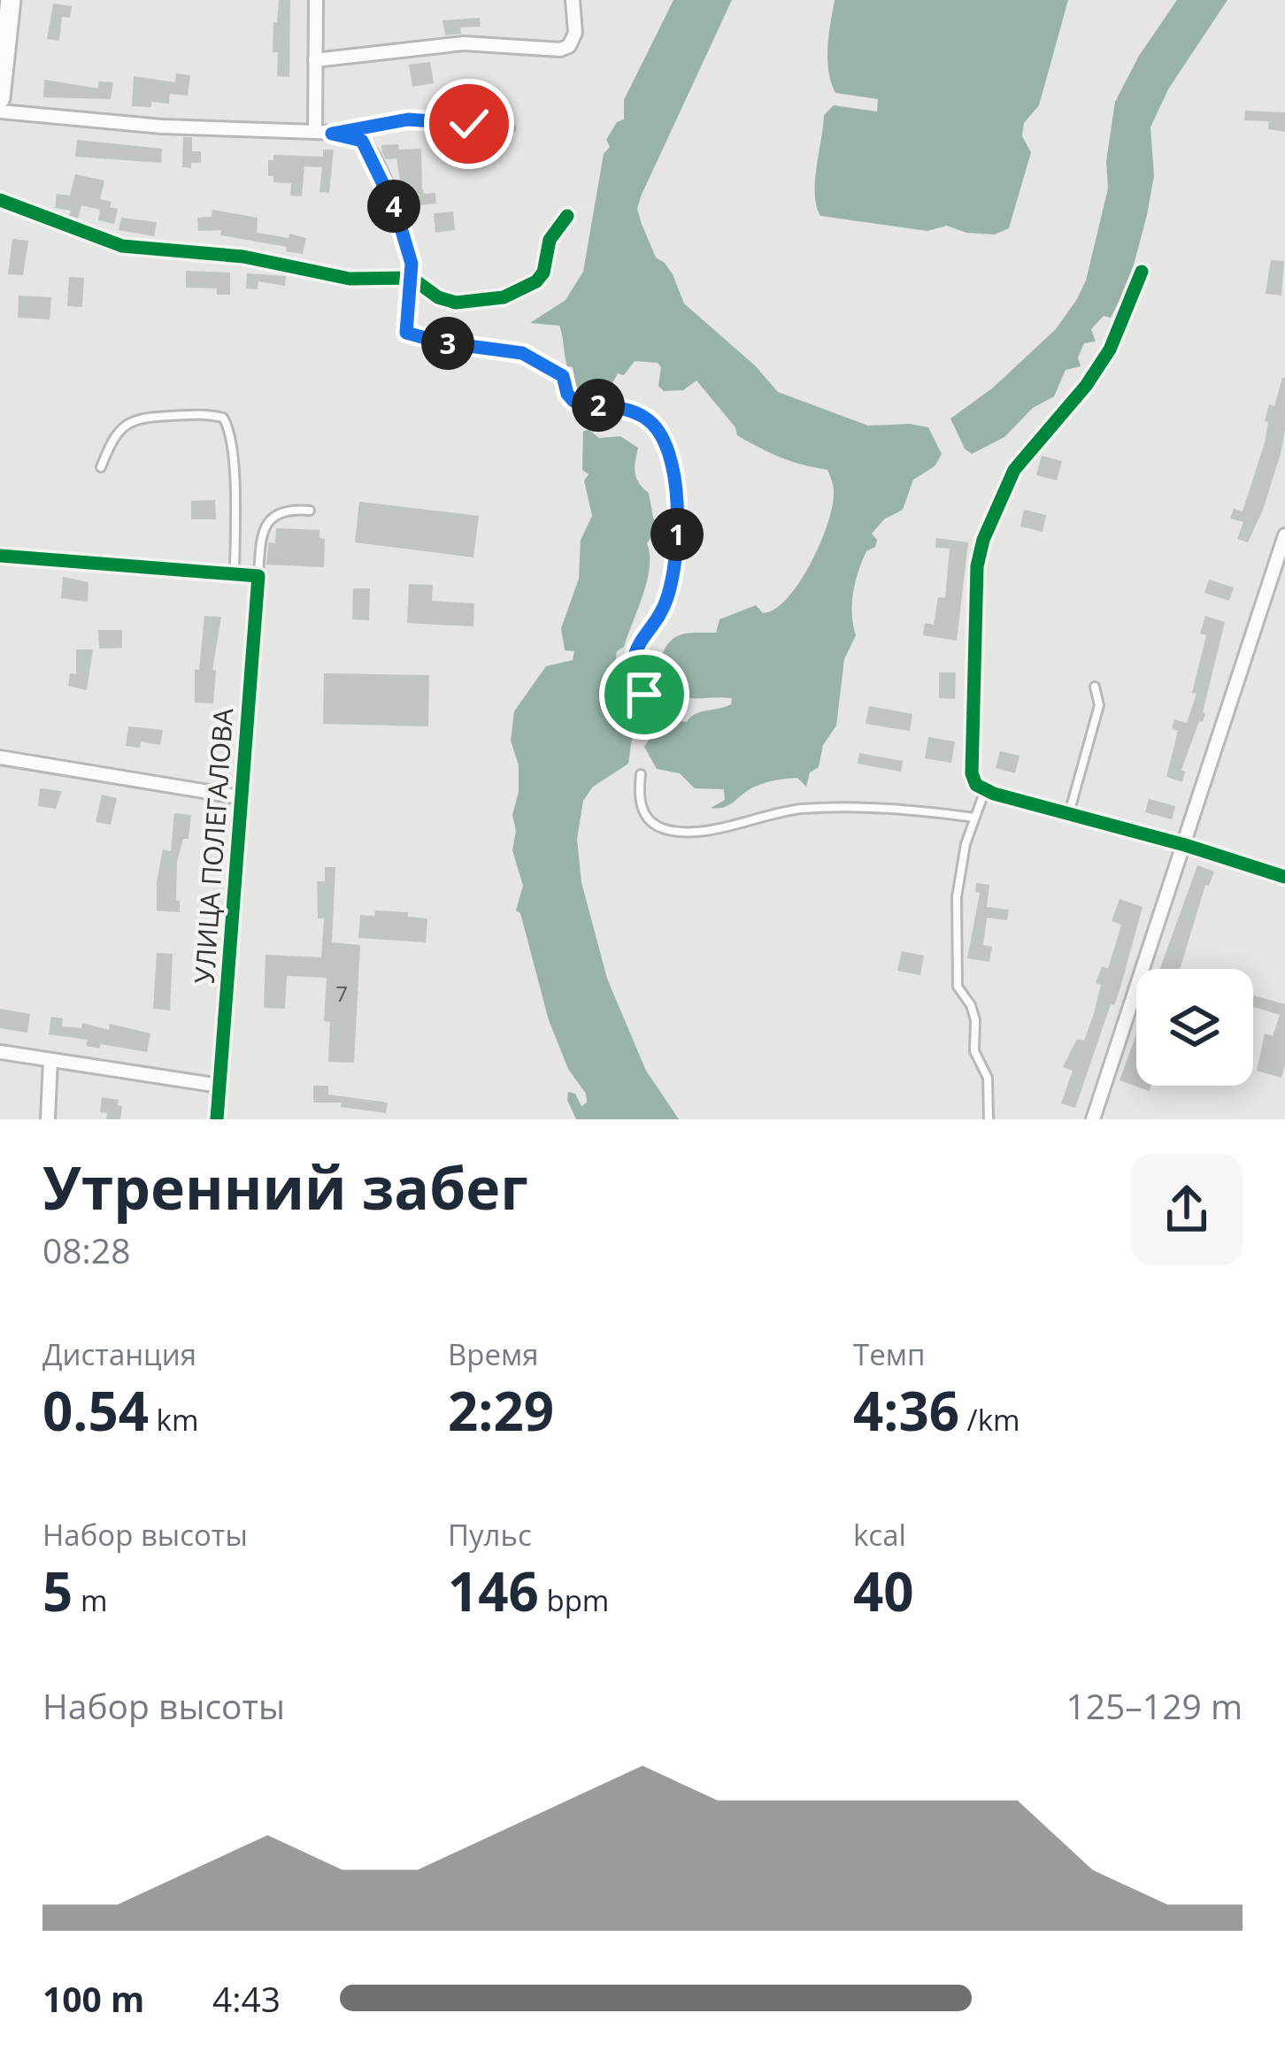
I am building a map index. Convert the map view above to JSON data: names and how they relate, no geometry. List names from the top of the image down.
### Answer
{
  "streets": {
    "street": ["УЛИЦА ПОЛЕГАЛОВА"]
  },
  "house_numbers": ["7"],
  "page": {
    "pins": [
      "4",
      "3",
      "2",
      "1"
    ],
    "heading": ["Утренний забег", "08:28"],
    "stats": [
      ["Дистанция", "0.54 km"],
      ["Время", "2:29"],
      ["Темп", "4:36 /km"],
      ["Набор высоты", "5 m"],
      ["Пульс", "146 bpm"],
      ["kcal", "40"]
    ],
    "chart": ["Набор высоты", "125–129 m"],
    "list": [
      {
        "name": "100 m",
        "note": "4:43"
      }
    ]
  }
}
